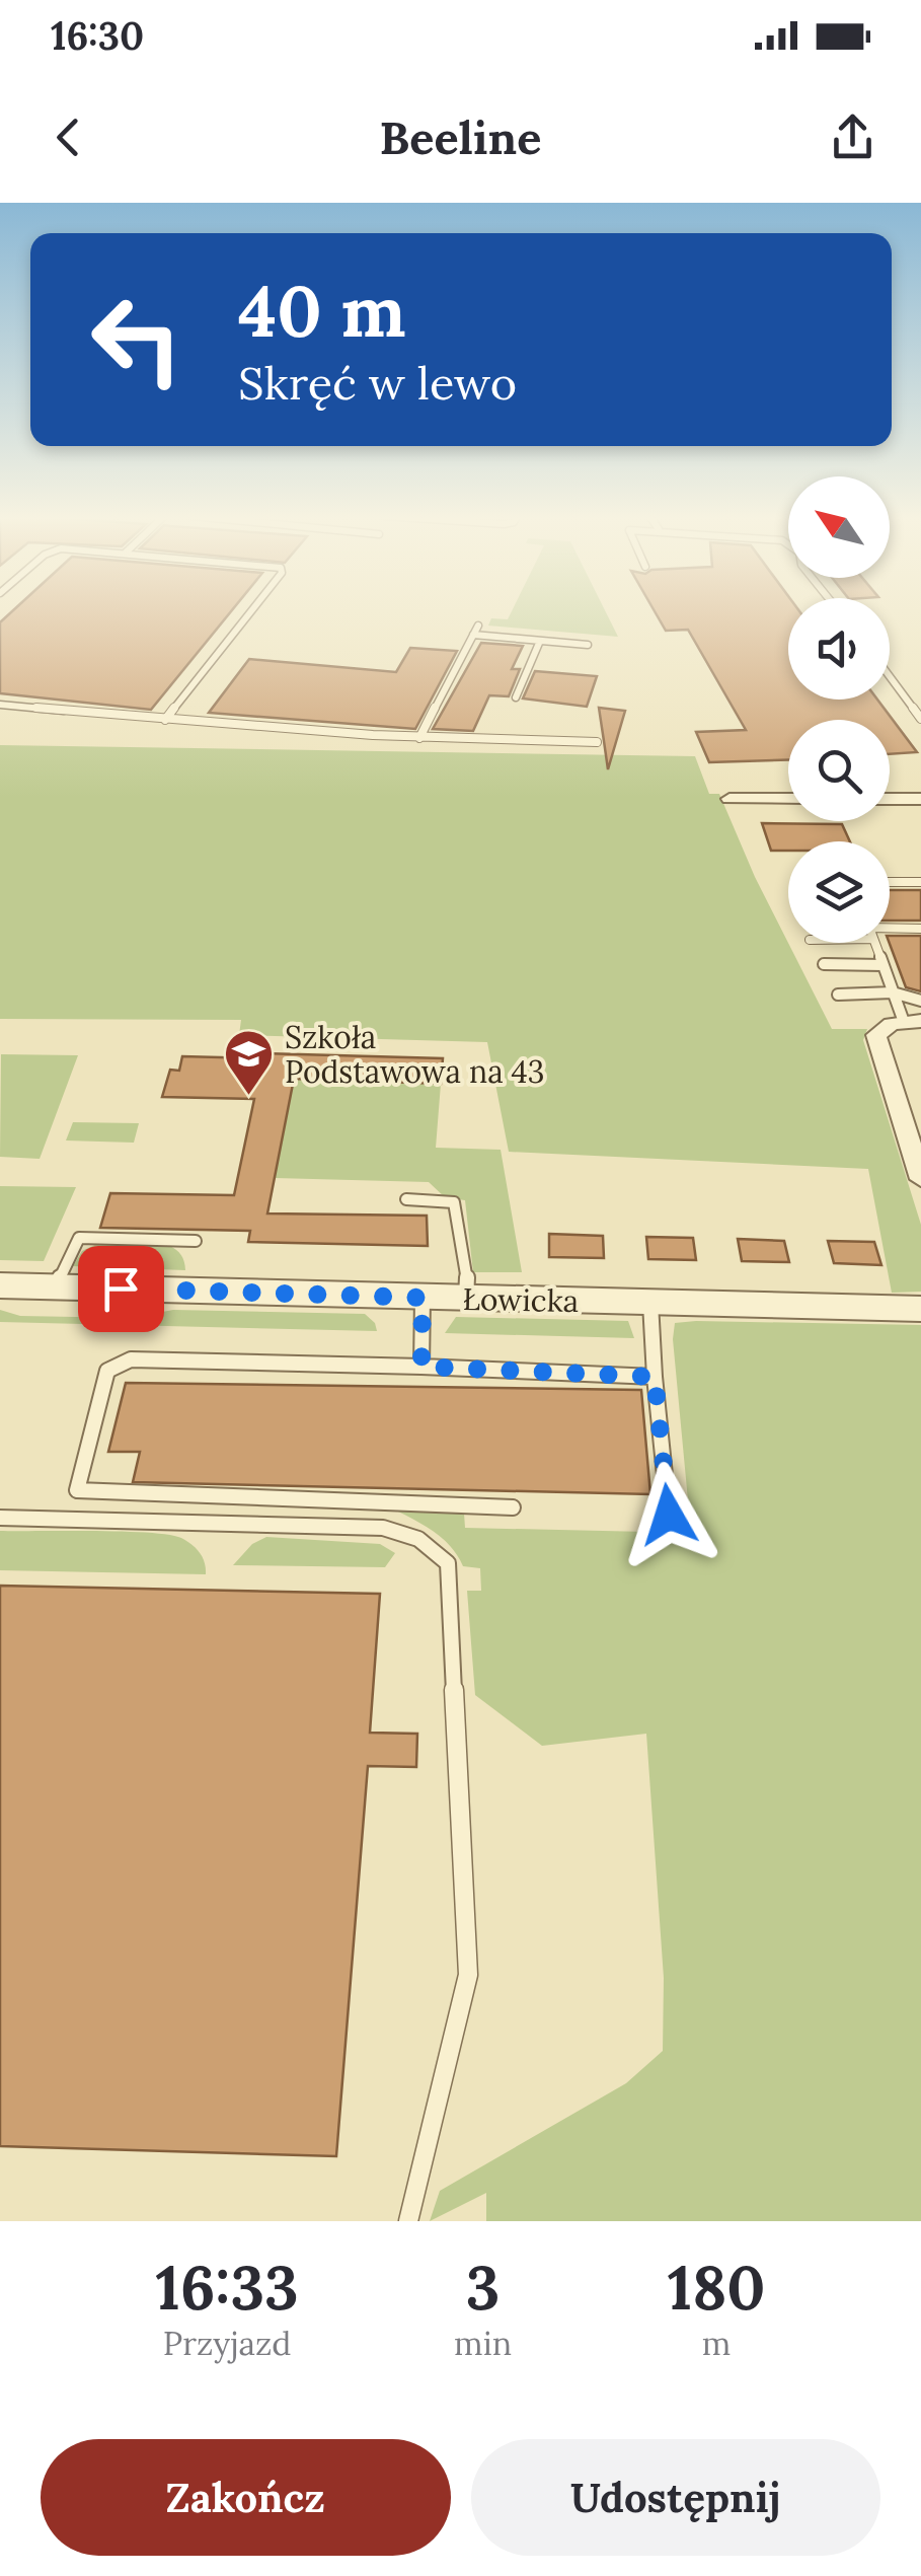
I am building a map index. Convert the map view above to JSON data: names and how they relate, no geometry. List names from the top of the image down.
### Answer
{
  "streets": {
    "street": ["Łowicka"]
  },
  "places": {
    "school or university": ["Szkoła Podstawowa na 43"]
  },
  "north": "top left",
  "page": {
    "status": "16:30",
    "header": "Beeline",
    "turn": ["40 m", "Skręć w lewo"],
    "eta": [
      "16:33",
      "Przyjazd",
      "3",
      "min",
      "180",
      "m"
    ],
    "buttons": ["Zakończ", "Udostępnij"]
  }
}
